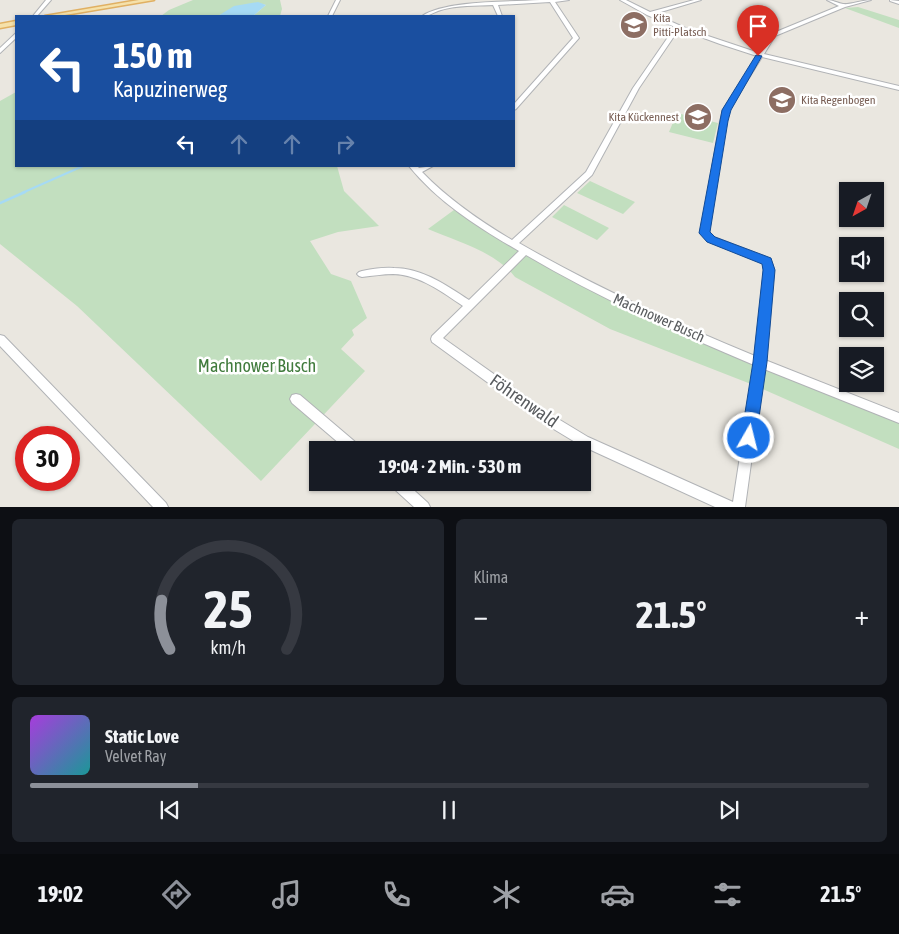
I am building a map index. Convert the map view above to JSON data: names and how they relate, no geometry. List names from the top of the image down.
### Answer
{
  "streets": {
    "street": ["Machnower Busch", "Föhrenwald"]
  },
  "crossings": [
    ["Machnower Busch", "Föhrenwald"]
  ],
  "parks": ["Machnower Busch"],
  "places": {
    "school or university": ["Kita Pitti-Platsch", "Kita Regenbogen", "Kita Kückennest"]
  },
  "north": "bottom left",
  "page": {
    "turn": ["150 m", "Kapuzinerweg"],
    "limit": "30",
    "trip": "19:04 · 2 Min. · 530 m",
    "tile": "Klima",
    "heat": ["−", "21.5°", "+"],
    "song": ["Static Love", "Velvet Ray"],
    "tabs": ["19:02", "21.5°"],
    "gauge": ["25", "km/h"]
  }
}
